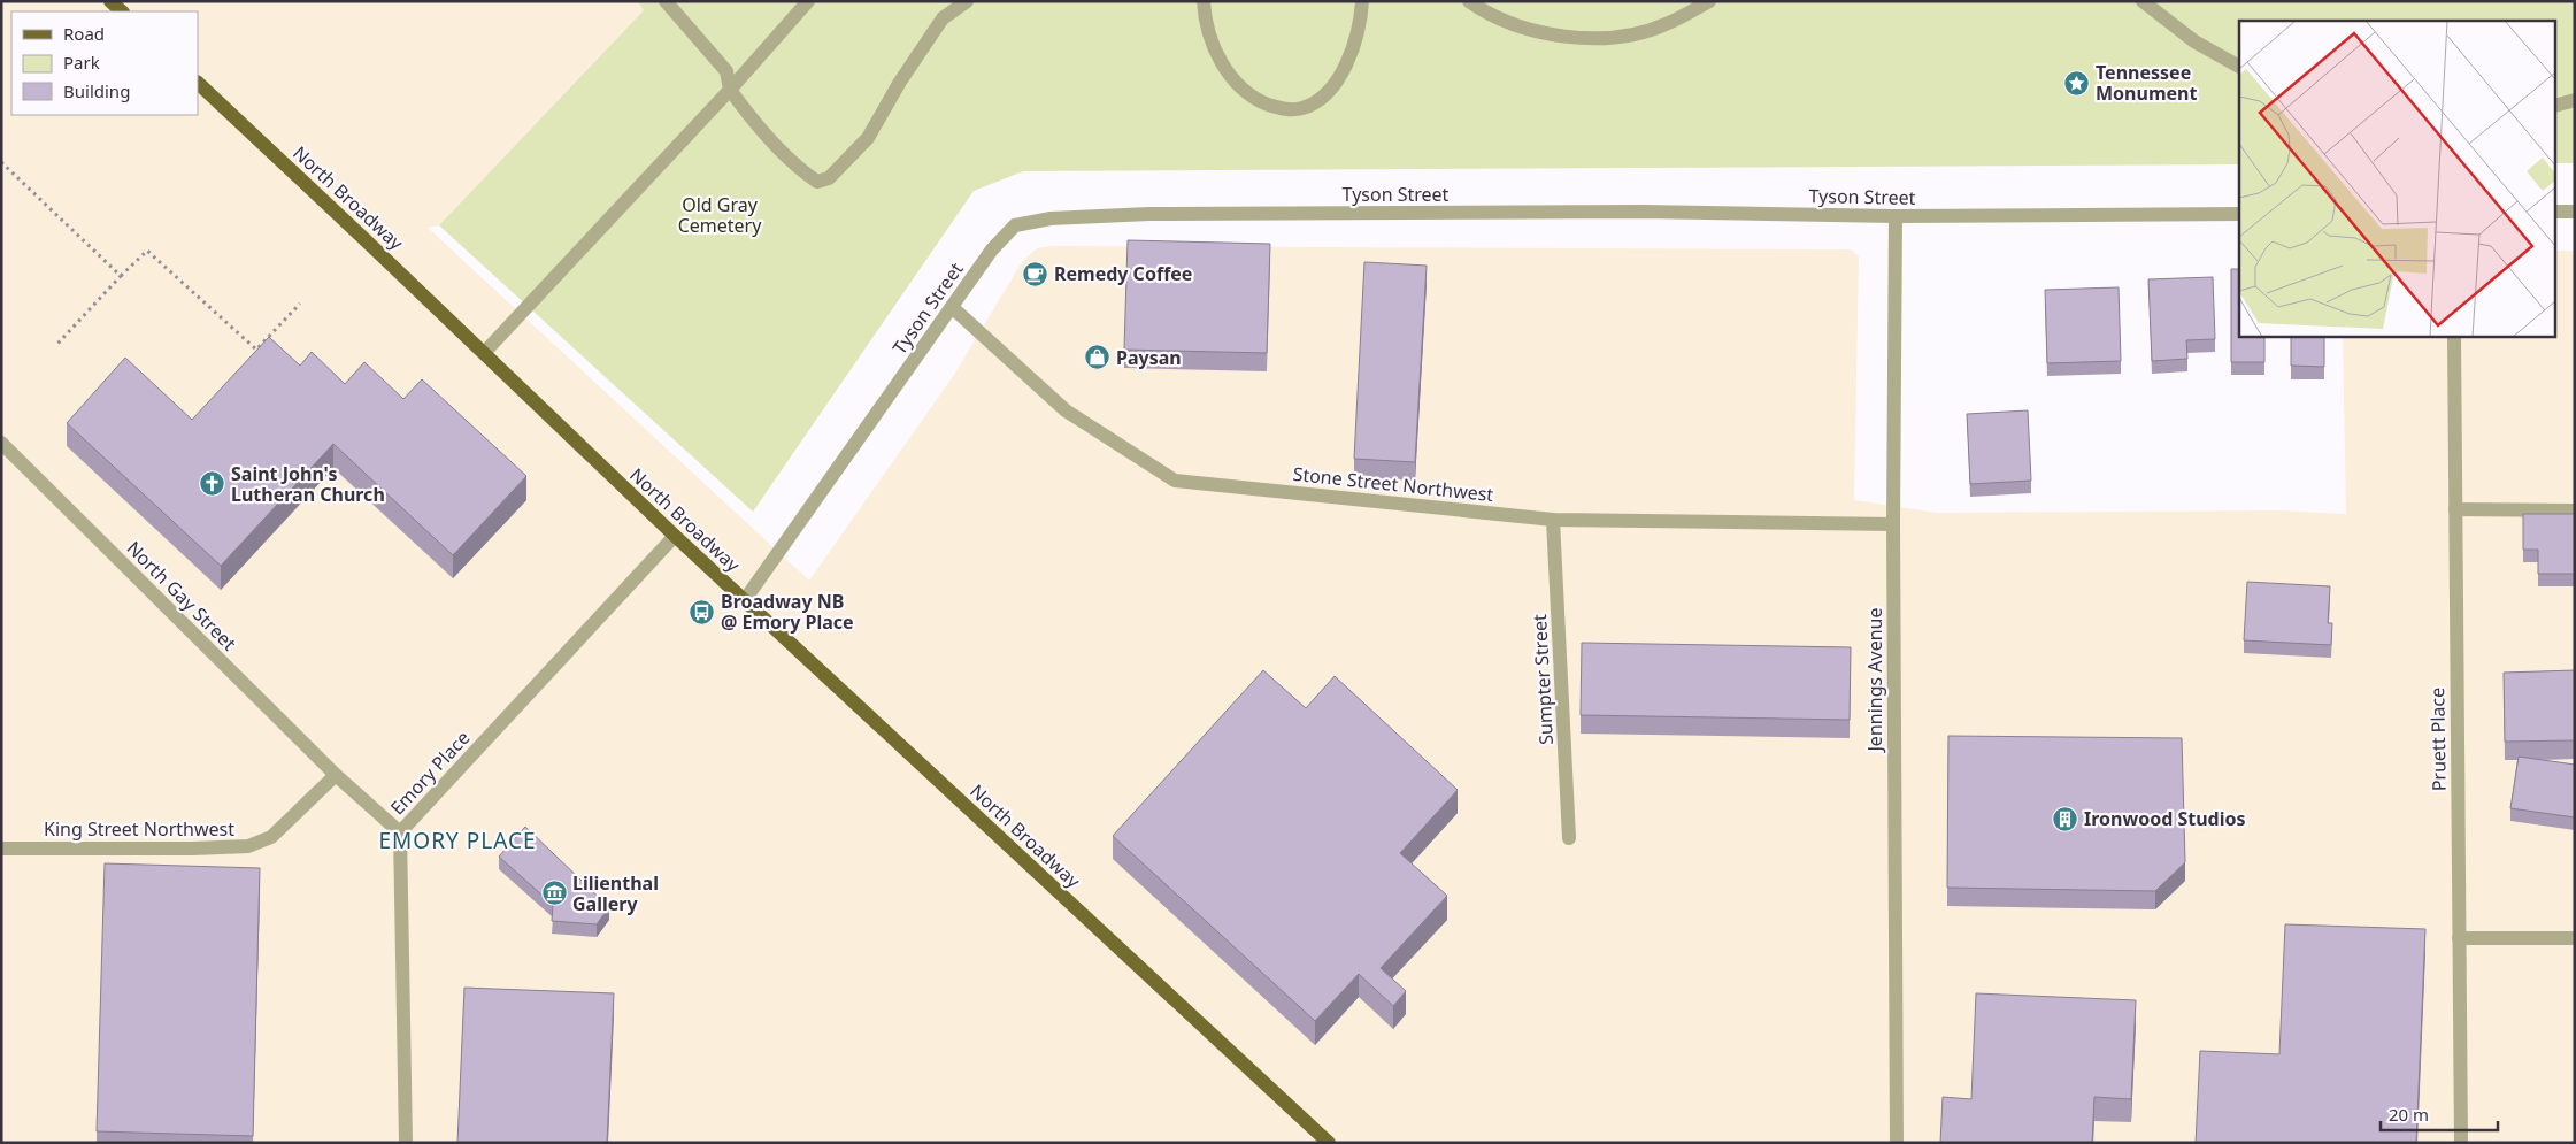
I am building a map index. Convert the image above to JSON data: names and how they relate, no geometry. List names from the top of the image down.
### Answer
{
  "streets": {
    "main road": ["North Broadway"],
    "street": [
      "Tyson Street",
      "Stone Street Northwest",
      "North Gay Street",
      "Sumpter Street",
      "Jennings Avenue",
      "Pruett Place",
      "Emory Place",
      "King Street Northwest"
    ]
  },
  "crossings": [
    ["Tyson Street", "North Broadway"],
    ["Tyson Street", "Stone Street Northwest"],
    ["Tyson Street", "Jennings Avenue"],
    ["North Broadway", "Emory Place"],
    ["Stone Street Northwest", "Sumpter Street"],
    ["Stone Street Northwest", "Jennings Avenue"],
    ["North Gay Street", "King Street Northwest"]
  ],
  "districts": ["EMORY PLACE"],
  "parks": ["Old Gray Cemetery"],
  "places": {
    "place": ["Tennessee Monument"],
    "cafe": ["Remedy Coffee"],
    "shop": ["Paysan"],
    "church": ["Saint John's Lutheran Church"],
    "bus stop": ["Broadway NB @ Emory Place"],
    "building": ["Ironwood Studios"],
    "museum": ["Lilienthal Gallery"]
  },
  "legend": ["Road", "Park", "Building"],
  "scale_bar": "20 m"
}
